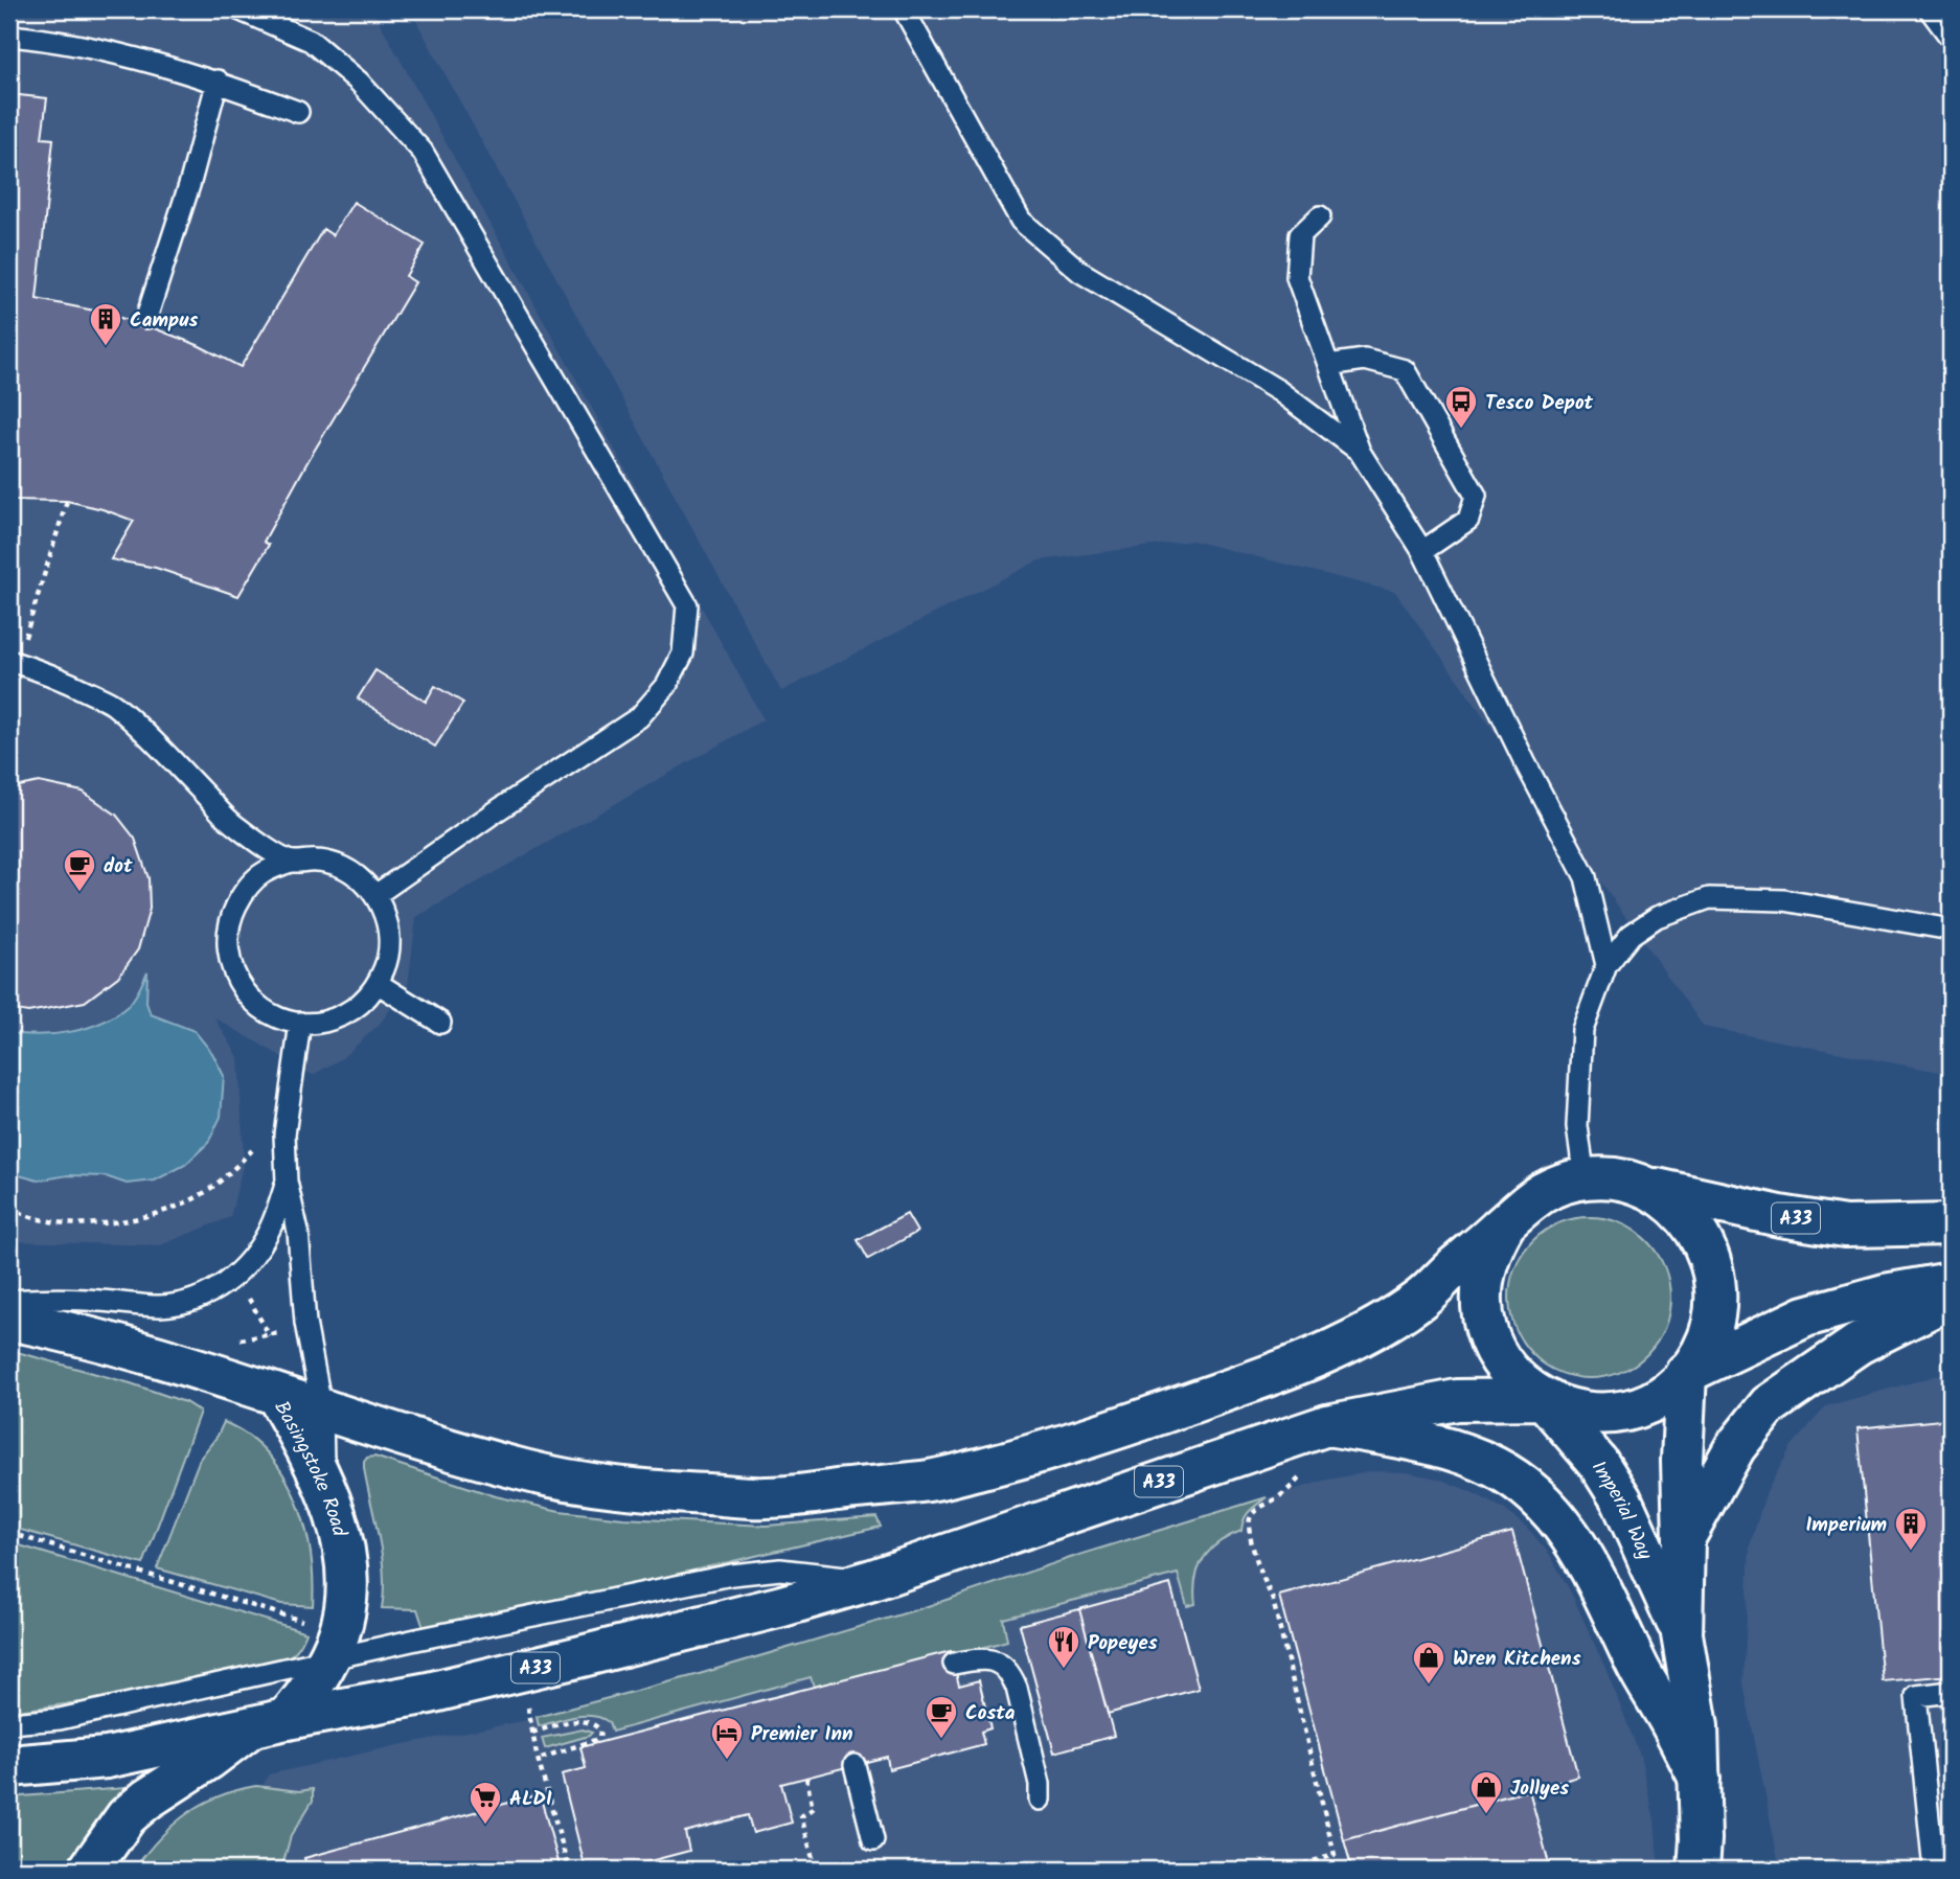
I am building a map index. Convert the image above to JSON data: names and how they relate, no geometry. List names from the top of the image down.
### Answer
{
  "streets": {
    "main road": ["A33", "Basingstoke Road", "Imperial Way"]
  },
  "crossings": [
    ["A33", "Basingstoke Road"],
    ["A33", "Imperial Way"]
  ],
  "places": {
    "building": ["Campus", "Imperium"],
    "bus stop": ["Tesco Depot"],
    "cafe": ["dot", "Costa"],
    "restaurant": ["Popeyes"],
    "shop": ["Wren Kitchens", "Jollyes"],
    "hotel": ["Premier Inn"],
    "supermarket": ["ALDI"]
  }
}
